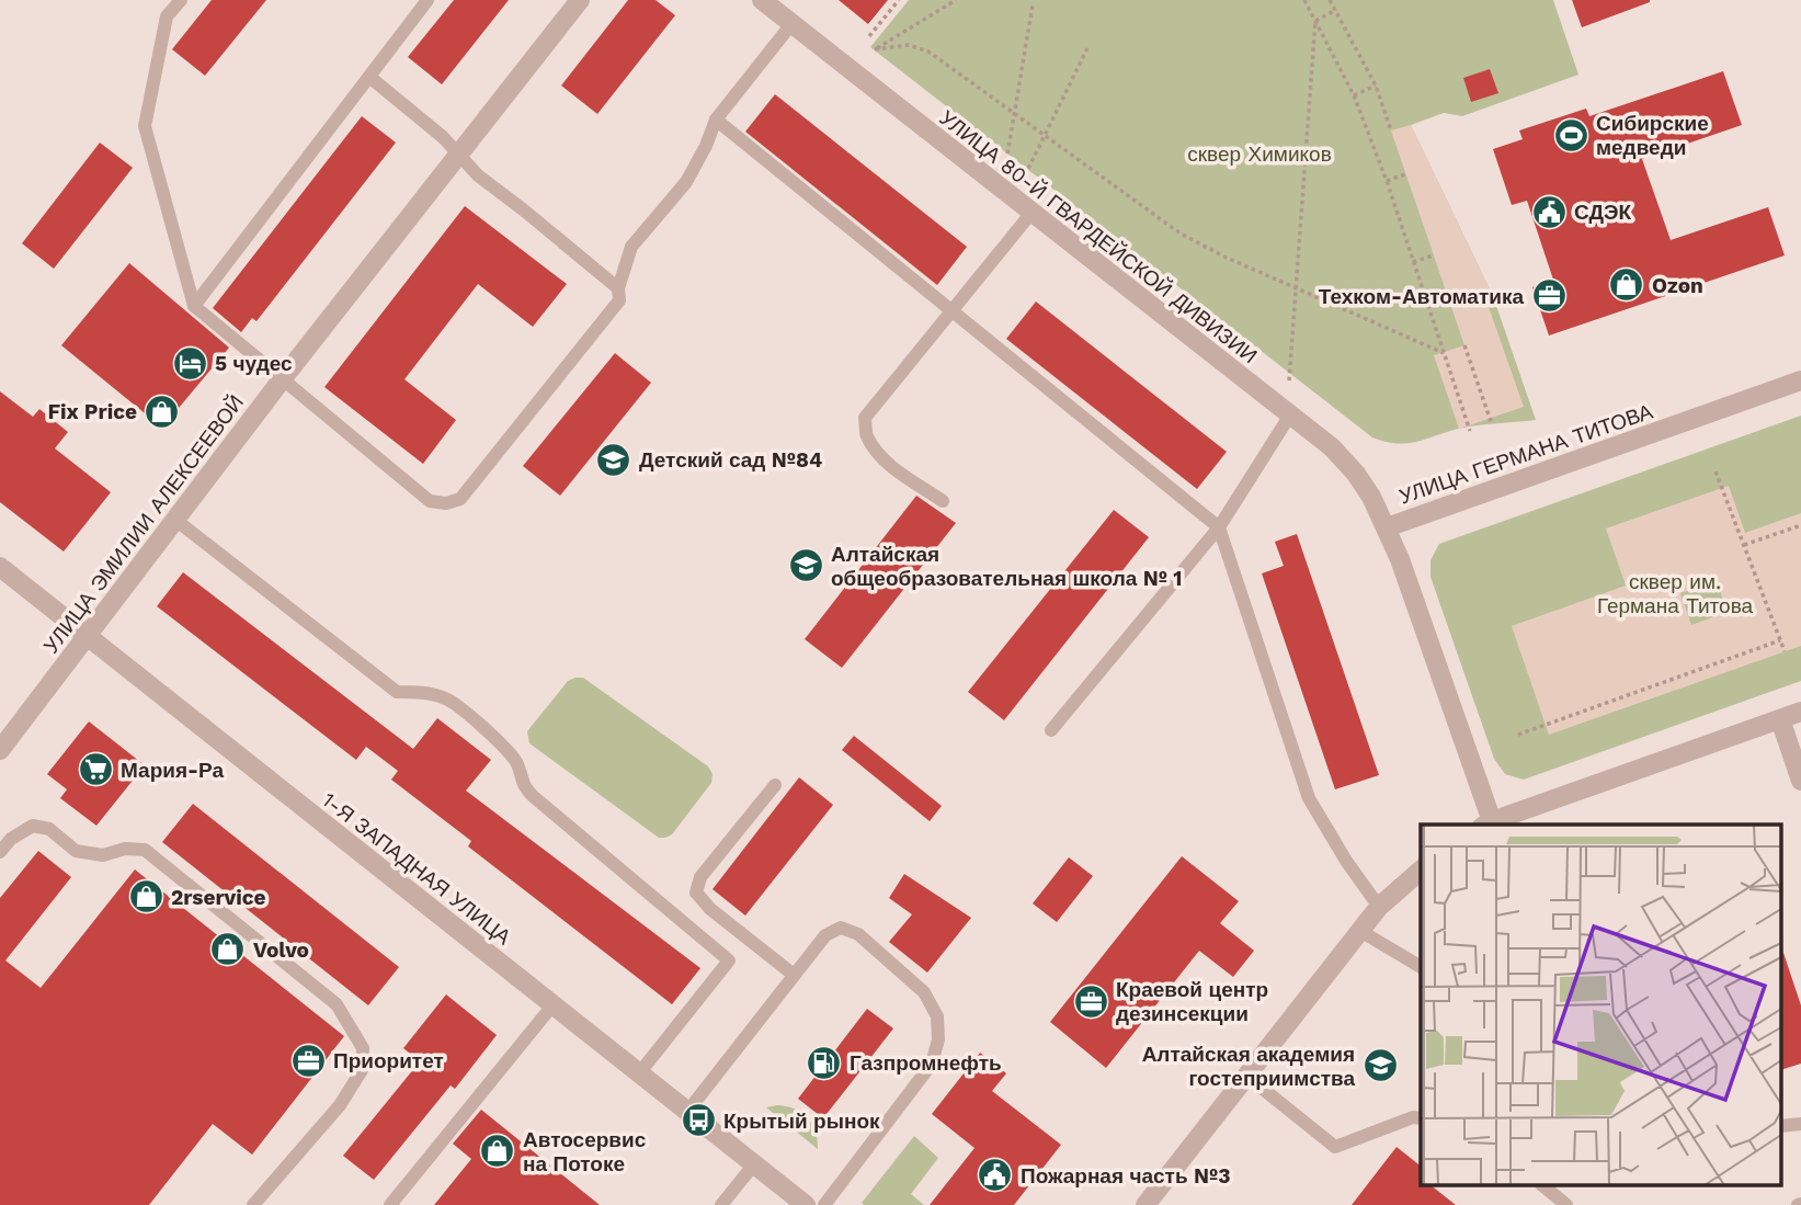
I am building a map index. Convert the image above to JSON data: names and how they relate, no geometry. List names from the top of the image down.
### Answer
{
  "streets": {
    "street": [
      "УЛИЦА 80-Й ГВАРДЕЙСКОЙ ДИВИЗИИ",
      "УЛИЦА ГЕРМАНА ТИТОВА",
      "УЛИЦА ЭМИЛИИ АЛЕКСЕЕВОЙ",
      "1-Я ЗАПАДНАЯ УЛИЦА"
    ]
  },
  "crossings": [
    ["УЛИЦА 80-Й ГВАРДЕЙСКОЙ ДИВИЗИИ", "УЛИЦА ГЕРМАНА ТИТОВА"],
    ["УЛИЦА ЭМИЛИИ АЛЕКСЕЕВОЙ", "1-Я ЗАПАДНАЯ УЛИЦА"]
  ],
  "parks": ["сквер Химиков", "сквер им. Германа Титова"],
  "places": {
    "sports": ["Сибирские медведи"],
    "public building": ["СДЭК", "Пожарная часть №3"],
    "shop": [
      "Ozon",
      "Fix Price",
      "2rservice",
      "Volvo",
      "Автосервис на Потоке"
    ],
    "office": ["Техком-Автоматика", "Краевой центр дезинсекции", "Приоритет"],
    "hotel": ["5 чудес"],
    "school or university": ["Детский сад №84", "Алтайская общеобразовательная школа № 1", "Алтайская академия гостеприимства"],
    "supermarket": ["Мария-Ра"],
    "fuel station": ["Газпромнефть"],
    "bus stop": ["Крытый рынок"]
  }
}
